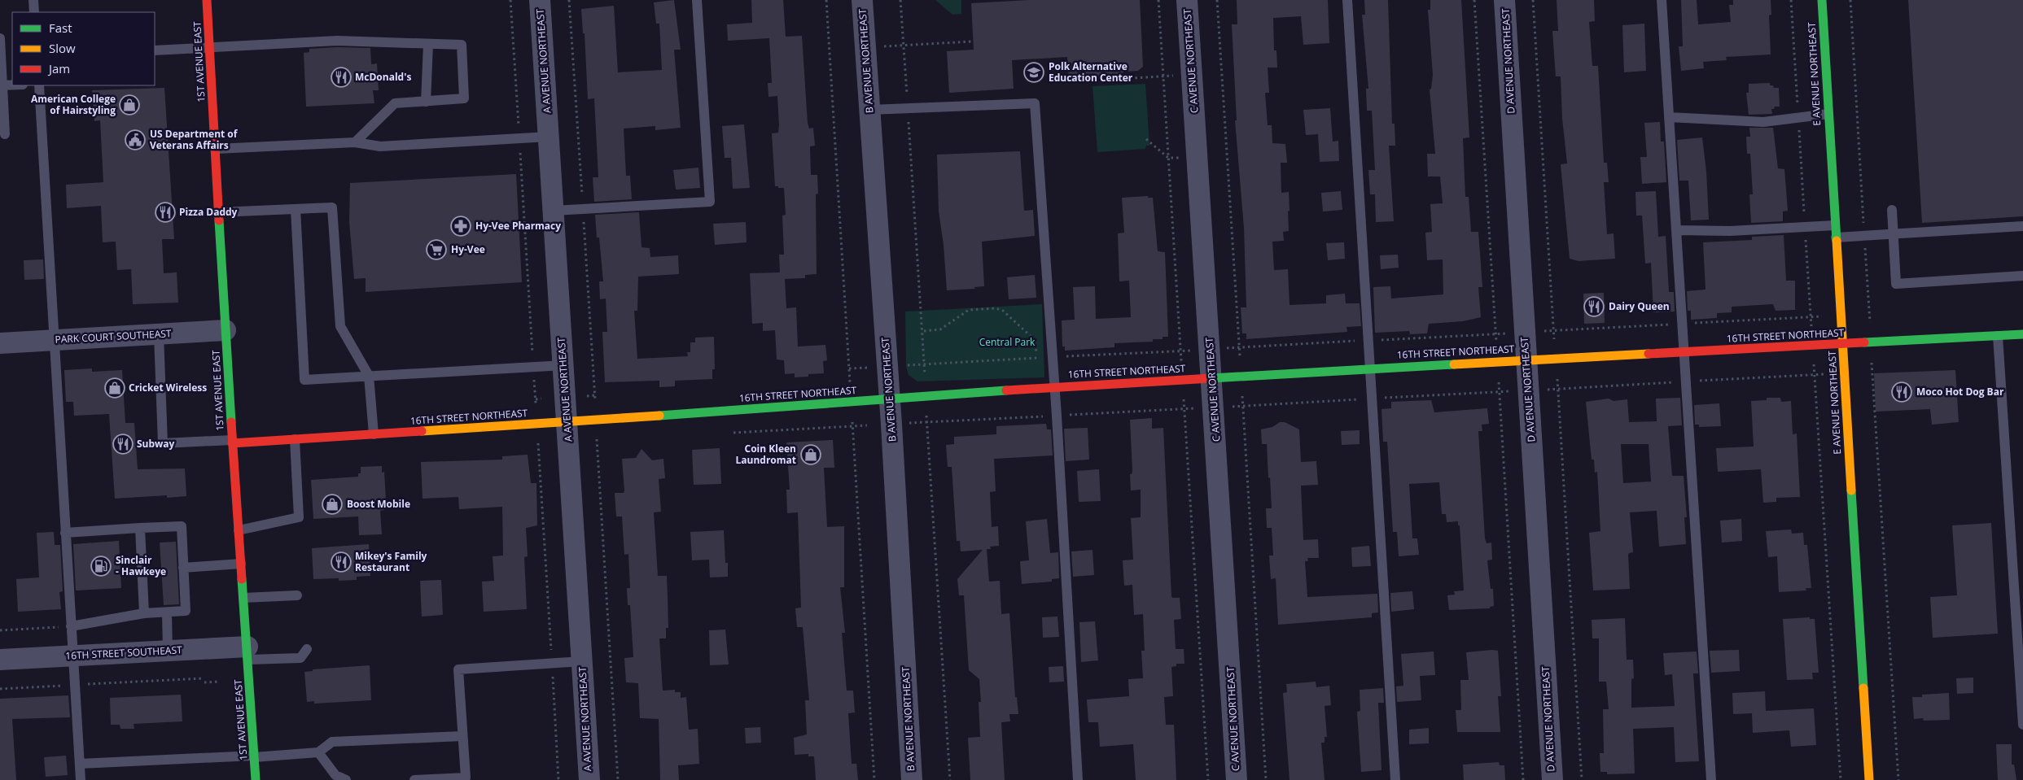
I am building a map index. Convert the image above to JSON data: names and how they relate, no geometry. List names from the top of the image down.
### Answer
{
  "streets": {
    "street": [
      "A AVENUE NORTHEAST",
      "B AVENUE NORTHEAST",
      "C AVENUE NORTHEAST",
      "D AVENUE NORTHEAST",
      "1ST AVENUE EAST",
      "E AVENUE NORTHEAST",
      "16TH STREET NORTHEAST",
      "PARK COURT SOUTHEAST",
      "16TH STREET SOUTHEAST"
    ]
  },
  "crossings": [
    ["A AVENUE NORTHEAST", "16TH STREET NORTHEAST"],
    ["B AVENUE NORTHEAST", "16TH STREET NORTHEAST"],
    ["C AVENUE NORTHEAST", "16TH STREET NORTHEAST"],
    ["D AVENUE NORTHEAST", "16TH STREET NORTHEAST"],
    ["1ST AVENUE EAST", "16TH STREET NORTHEAST"],
    ["1ST AVENUE EAST", "PARK COURT SOUTHEAST"],
    ["1ST AVENUE EAST", "16TH STREET SOUTHEAST"],
    ["E AVENUE NORTHEAST", "16TH STREET NORTHEAST"]
  ],
  "parks": ["Central Park"],
  "places": {
    "school or university": ["Polk Alternative Education Center"],
    "restaurant": [
      "McDonald's",
      "Pizza Daddy",
      "Dairy Queen",
      "Moco Hot Dog Bar",
      "Subway",
      "Mikey's Family Restaurant"
    ],
    "shop": [
      "American College of Hairstyling",
      "Cricket Wireless",
      "Coin Kleen Laundromat",
      "Boost Mobile"
    ],
    "public building": ["US Department of Veterans Affairs"],
    "pharmacy": ["Hy-Vee Pharmacy"],
    "supermarket": ["Hy-Vee"],
    "fuel station": ["Sinclair - Hawkeye"]
  },
  "legend": ["Fast", "Slow", "Jam"]
}
